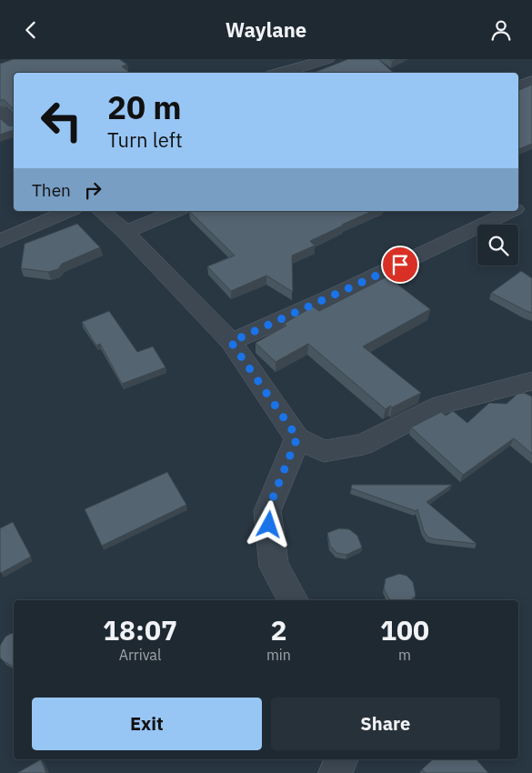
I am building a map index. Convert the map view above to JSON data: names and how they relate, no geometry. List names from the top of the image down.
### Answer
{
  "page": {
    "header": "Waylane",
    "turn": ["20 m", "Turn left"],
    "then": "Then",
    "eta": [
      "18:07",
      "Arrival",
      "2",
      "min",
      "100",
      "m"
    ],
    "buttons": ["Exit", "Share"]
  }
}
